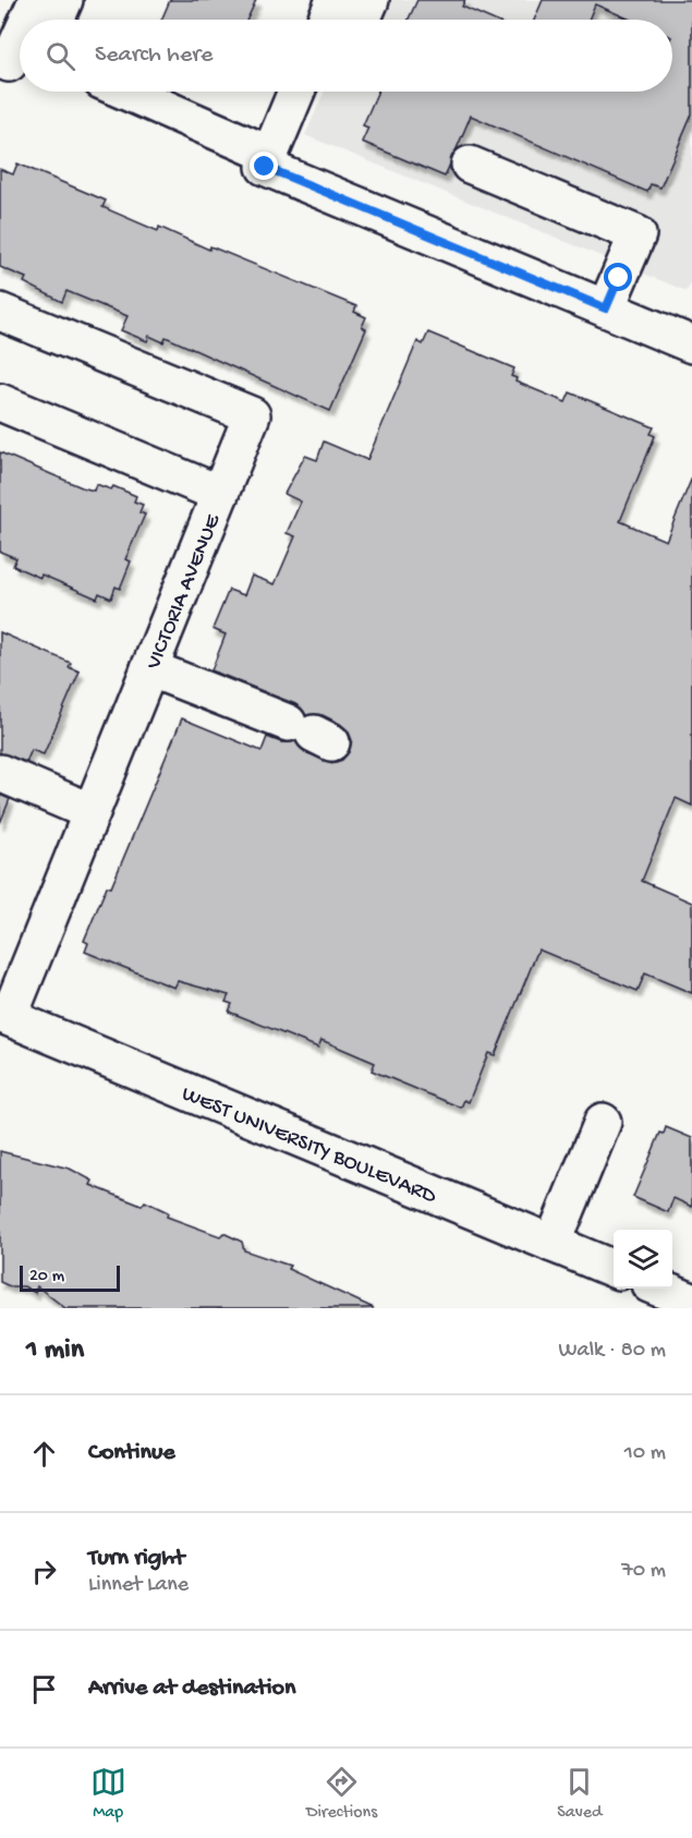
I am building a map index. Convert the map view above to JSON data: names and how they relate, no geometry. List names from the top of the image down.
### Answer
{
  "streets": {
    "street": ["VICTORIA AVENUE", "WEST UNIVERSITY BOULEVARD"]
  },
  "crossings": [
    ["VICTORIA AVENUE", "WEST UNIVERSITY BOULEVARD"]
  ],
  "scale_bar": "20 m",
  "page": {
    "search": "Search here",
    "scale": "20 m",
    "heading": ["1 min", "Walk · 80 m"],
    "list": [
      ["Continue", "10 m"],
      ["Turn right", "Linnet Lane", "70 m"],
      "Arrive at destination"
    ],
    "nav": ["Map", "Directions", "Saved"]
  }
}
